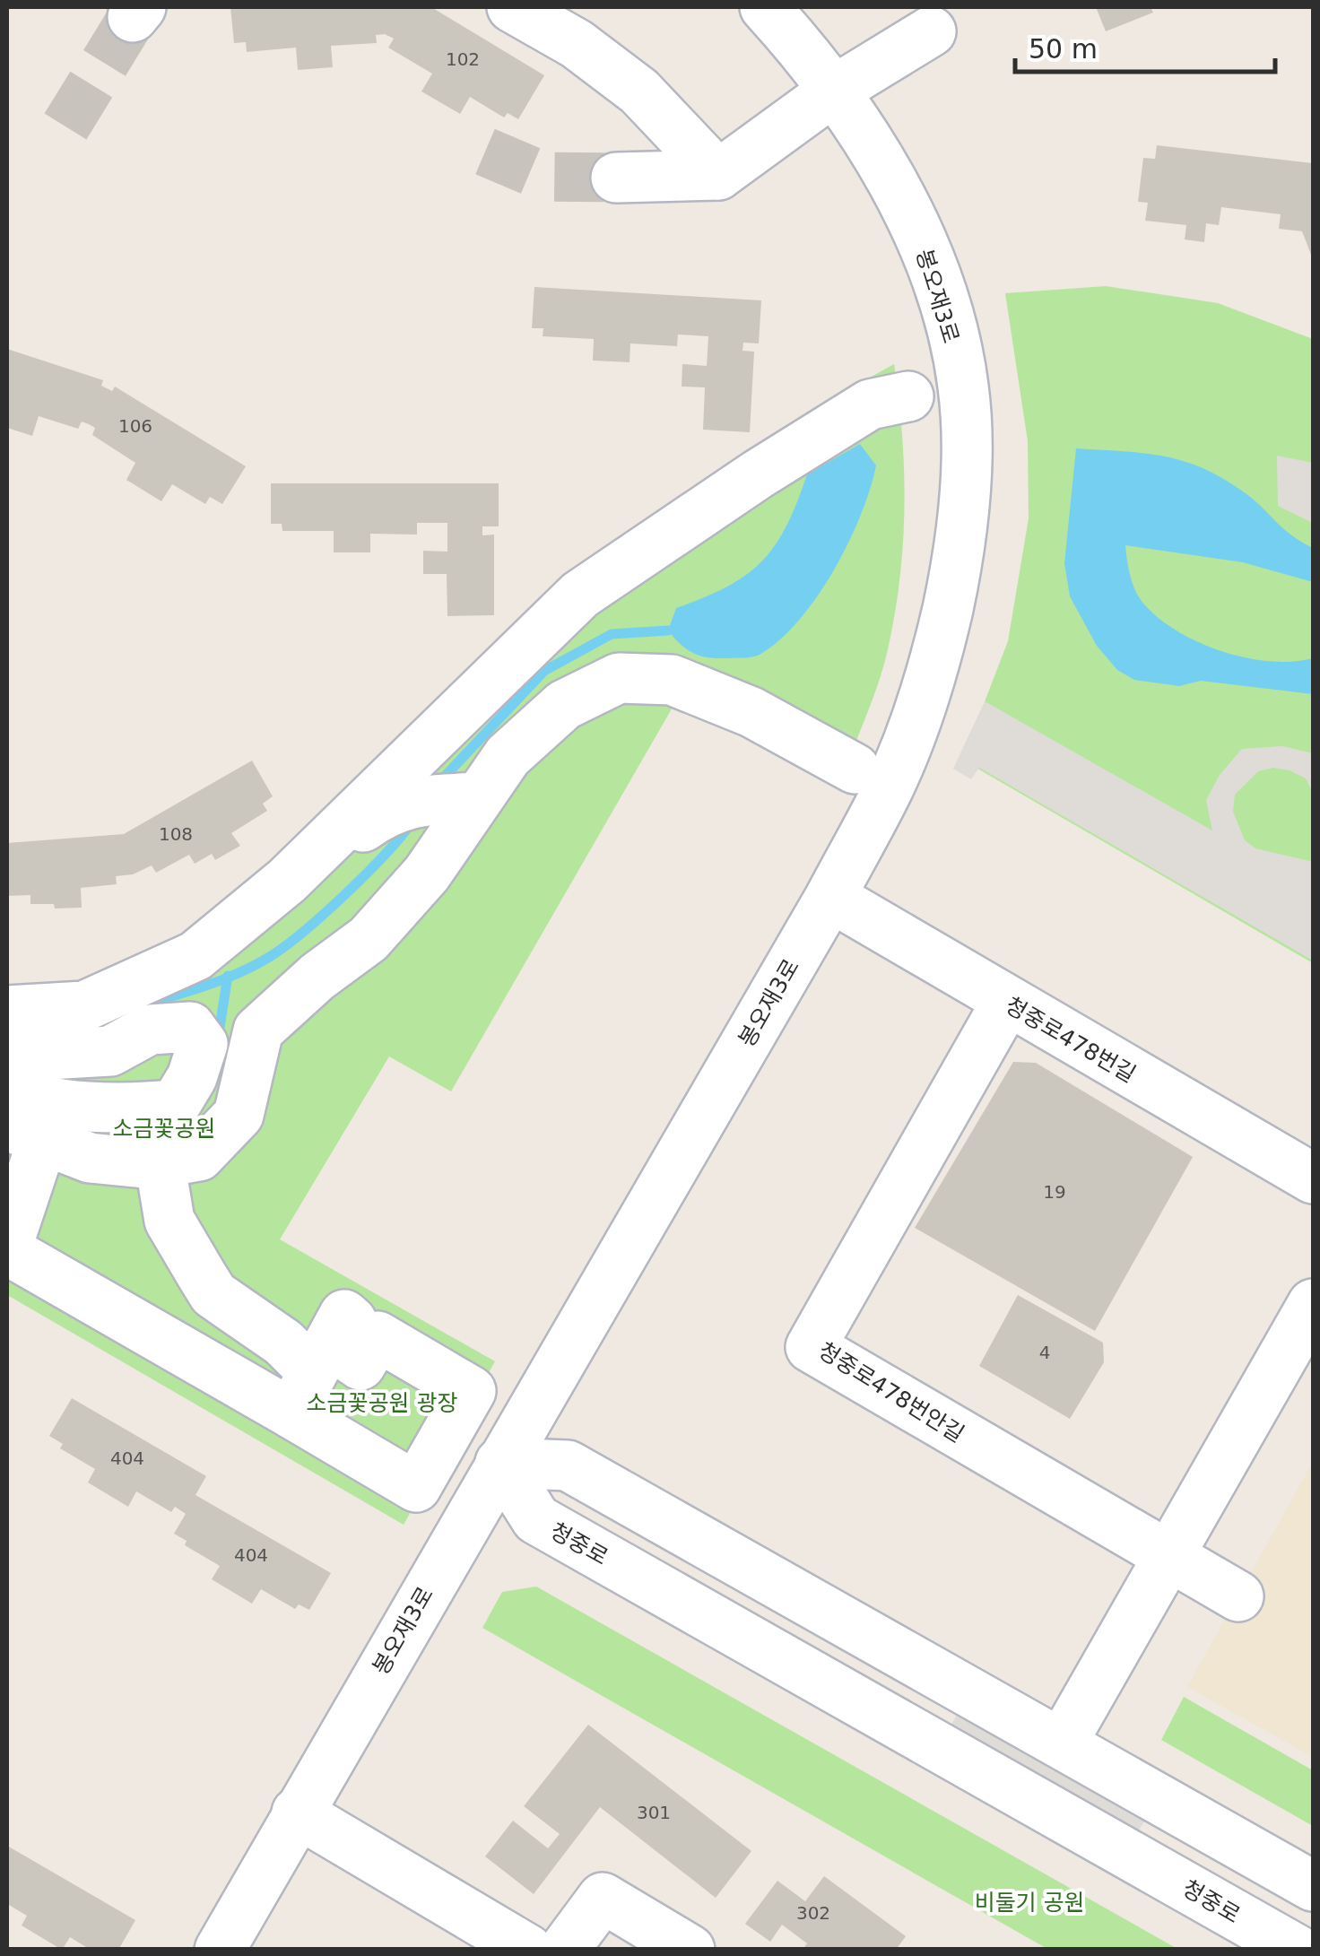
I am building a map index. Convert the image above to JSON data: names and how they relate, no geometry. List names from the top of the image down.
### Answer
{
  "streets": {
    "street": [
      "봉오재3로",
      "청중로478번길",
      "청중로478번안길",
      "청중로"
    ]
  },
  "crossings": [
    ["봉오재3로", "청중로478번길"],
    ["봉오재3로", "청중로"],
    ["청중로478번길", "청중로478번안길"]
  ],
  "parks": ["소금꽃공원", "소금꽃공원 광장", "비둘기 공원"],
  "house_numbers": [
    "102",
    "106",
    "108",
    "19",
    "4",
    "404",
    "404",
    "301",
    "302"
  ],
  "scale_bar": "50 m"
}
